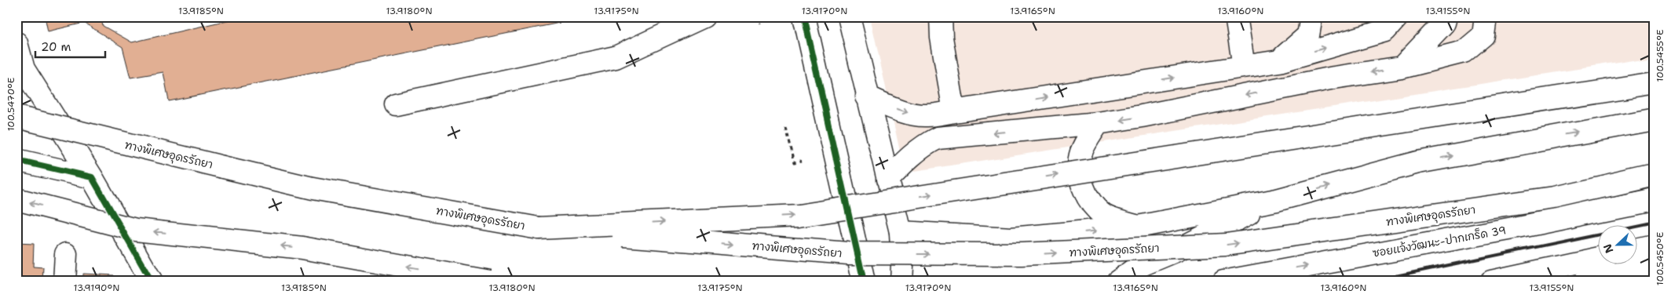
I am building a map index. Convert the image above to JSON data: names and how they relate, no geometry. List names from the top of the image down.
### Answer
{
  "streets": {
    "main road": ["ทางพิเศษอุดรรัถยา", "ซอยแจ้งวัฒนะ-ปากเกร็ด 39"]
  },
  "scale_bar": "20 m",
  "north": "left",
  "coordinates": [
    "13.9185°N",
    "13.9180°N",
    "13.9175°N",
    "13.9170°N",
    "13.9165°N",
    "13.9160°N",
    "13.9155°N",
    "100.5455°E",
    "100.5470°E",
    "100.5450°E",
    "13.9190°N"
  ]
}
